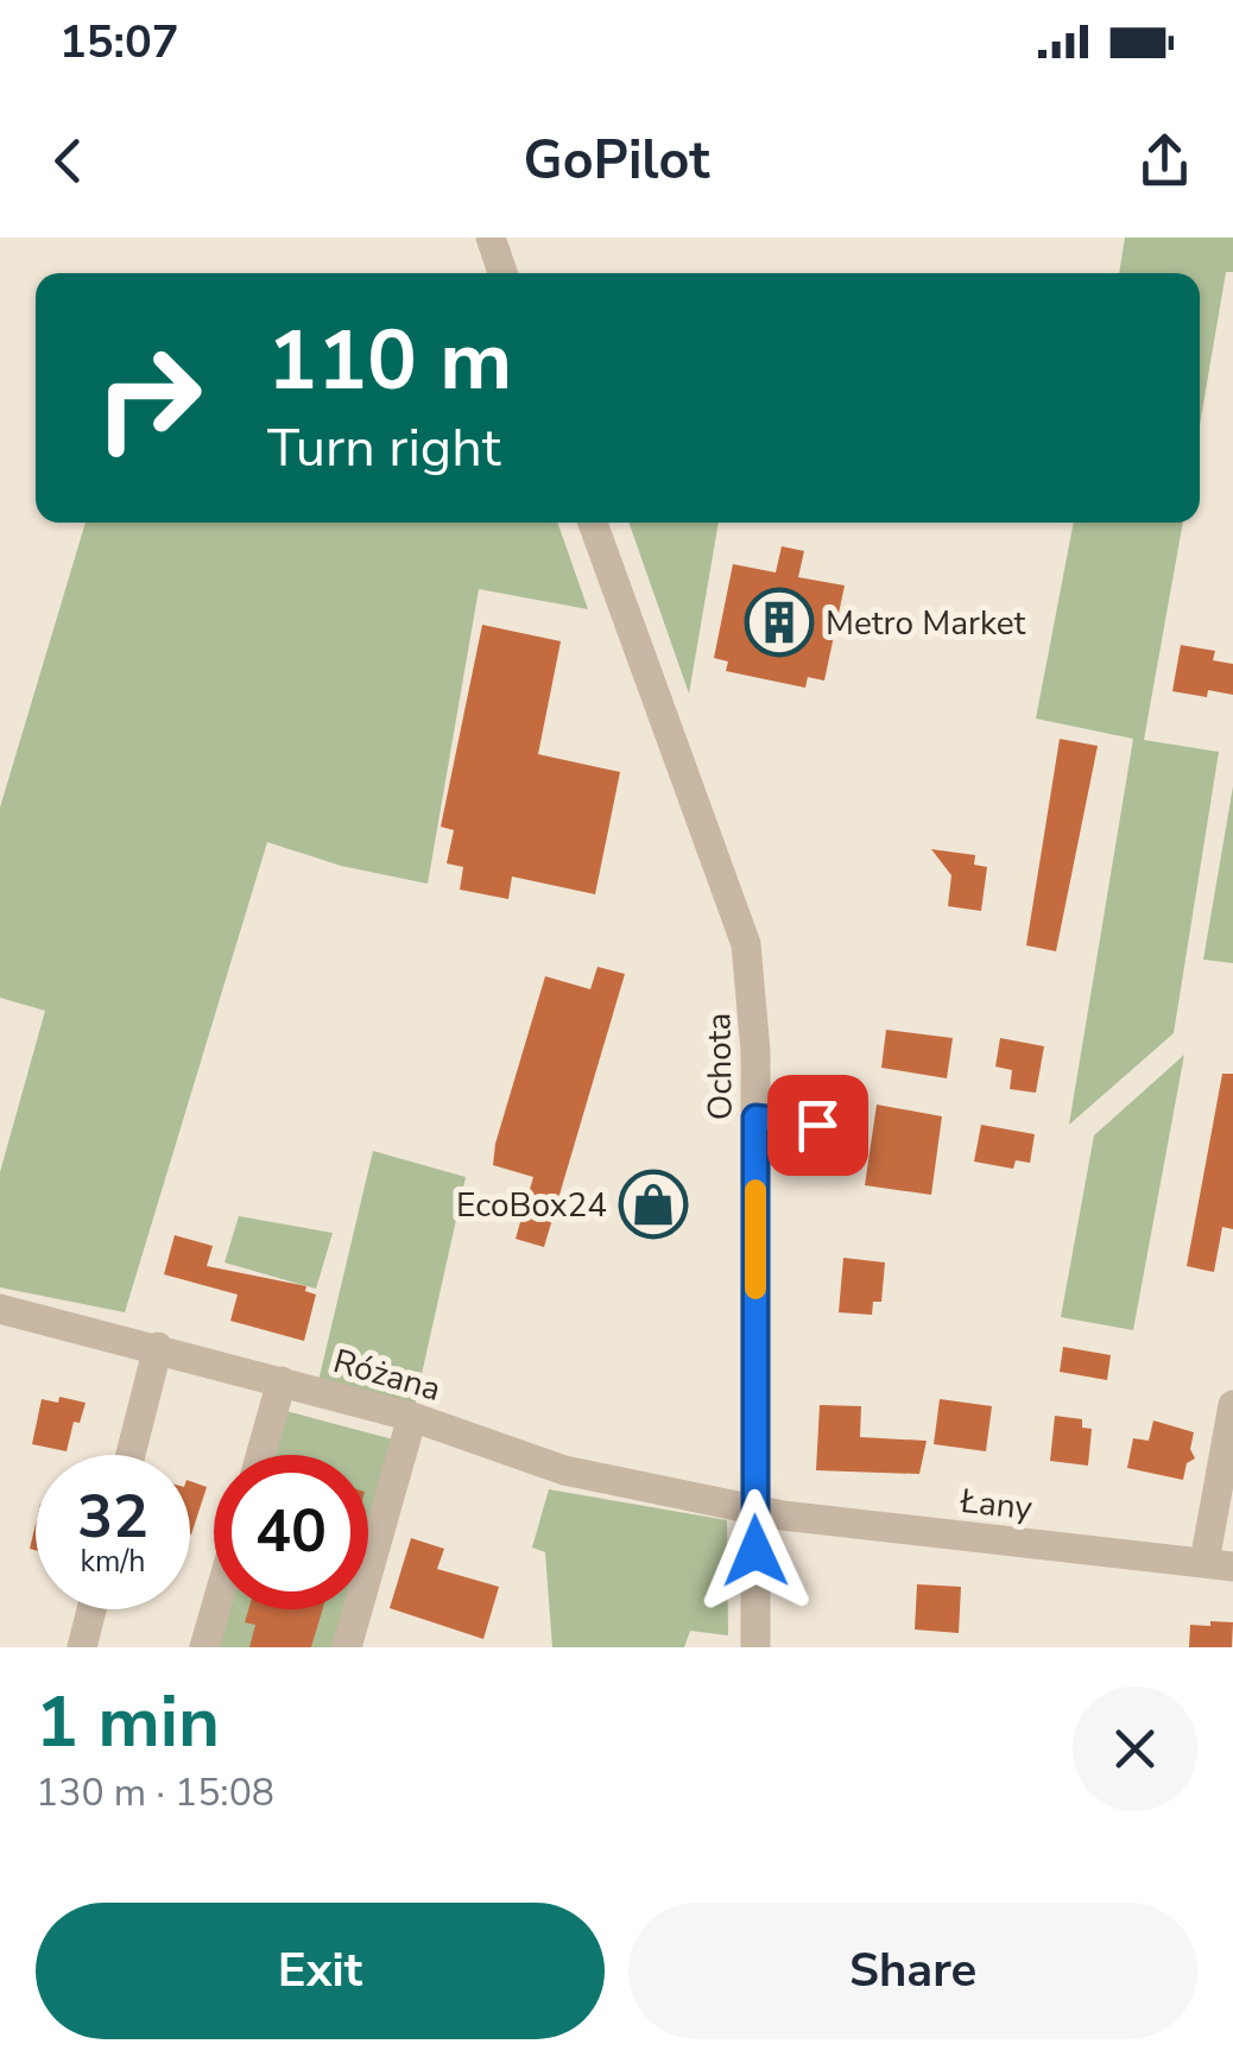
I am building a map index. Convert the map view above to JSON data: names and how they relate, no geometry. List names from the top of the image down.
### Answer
{
  "streets": {
    "street": ["Ochota", "Różana", "Łany"]
  },
  "crossings": [
    ["Ochota", "Różana"],
    ["Ochota", "Łany"],
    ["Różana", "Łany"]
  ],
  "places": {
    "building": ["Metro Market"],
    "shop": ["EcoBox24"]
  },
  "page": {
    "status": "15:07",
    "header": "GoPilot",
    "turn": ["110 m", "Turn right"],
    "speed": "32 km/h",
    "limit": "40",
    "heading": ["1 min", "130 m · 15:08"],
    "buttons": ["Exit", "Share"]
  }
}
